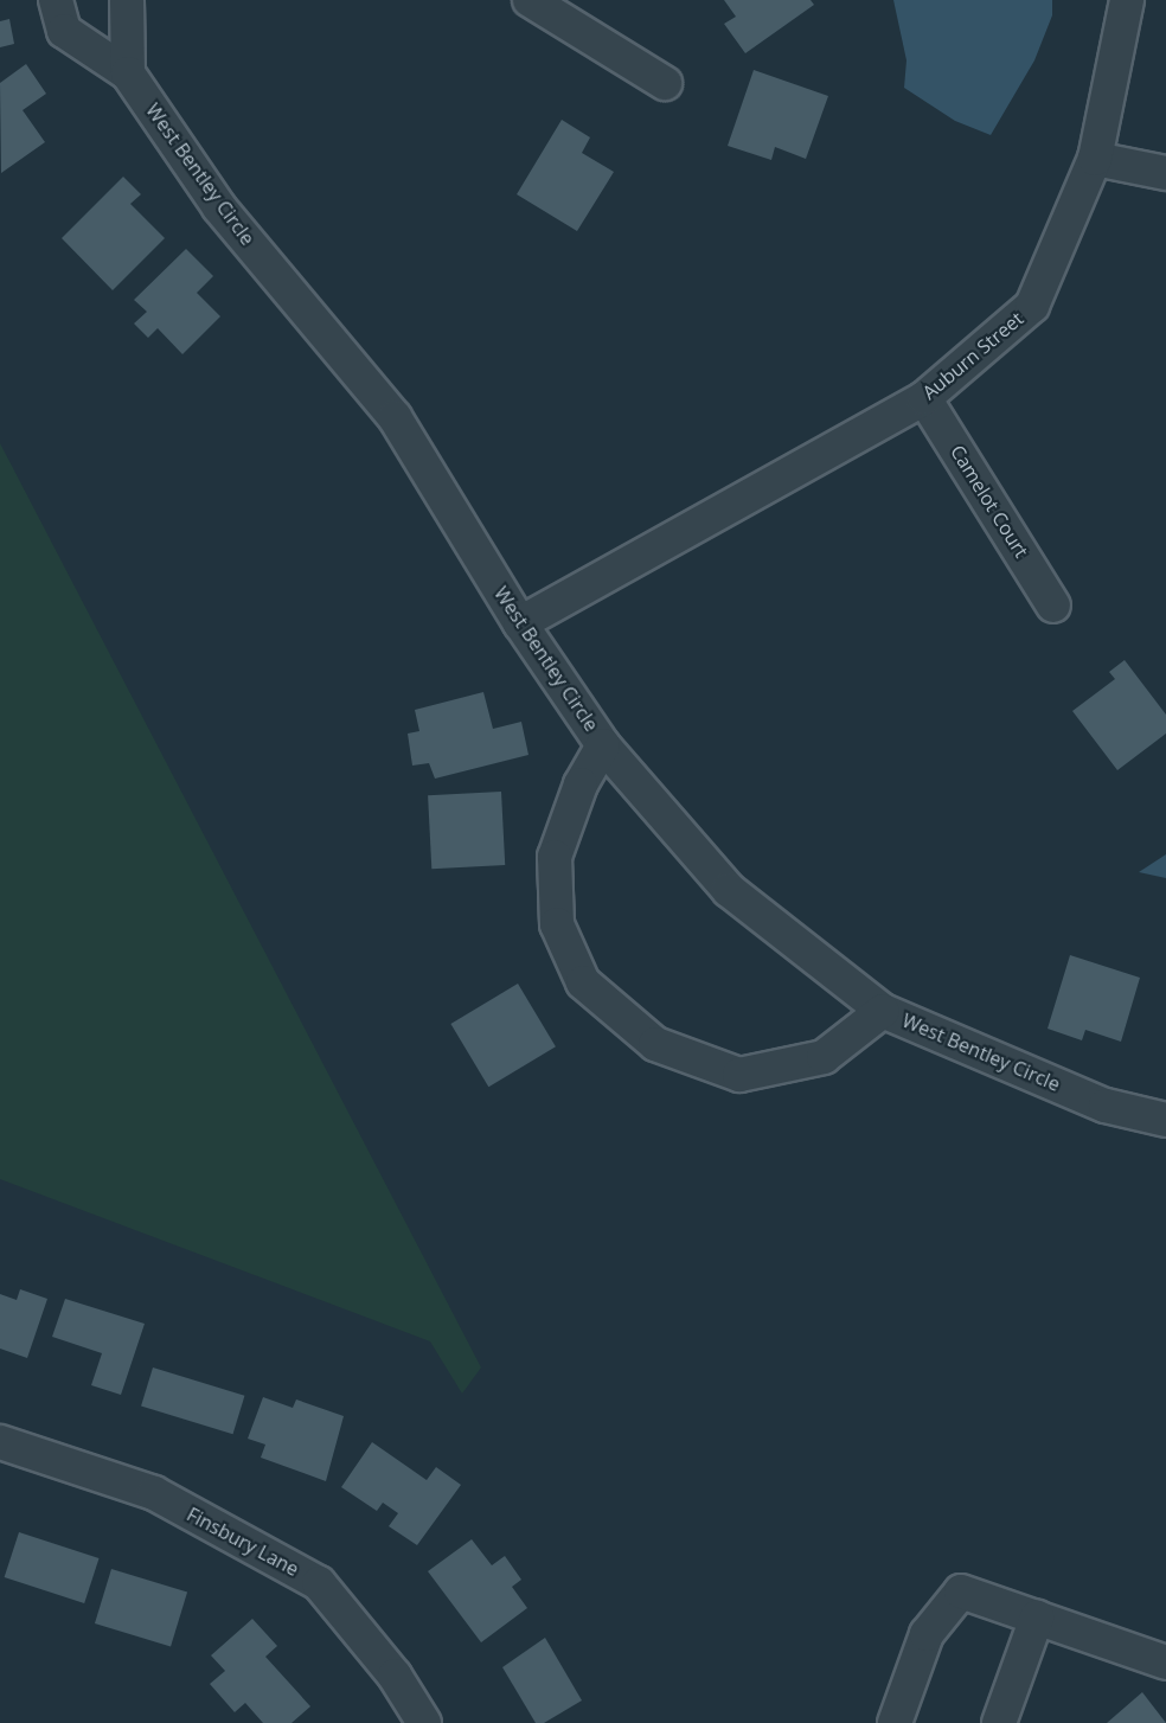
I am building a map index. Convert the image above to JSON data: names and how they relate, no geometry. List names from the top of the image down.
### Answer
{
  "streets": {
    "street": [
      "West Bentley Circle",
      "Auburn Street",
      "Camelot Court",
      "Finsbury Lane"
    ]
  },
  "crossings": [
    ["West Bentley Circle", "Auburn Street"],
    ["Auburn Street", "Camelot Court"]
  ]
}
